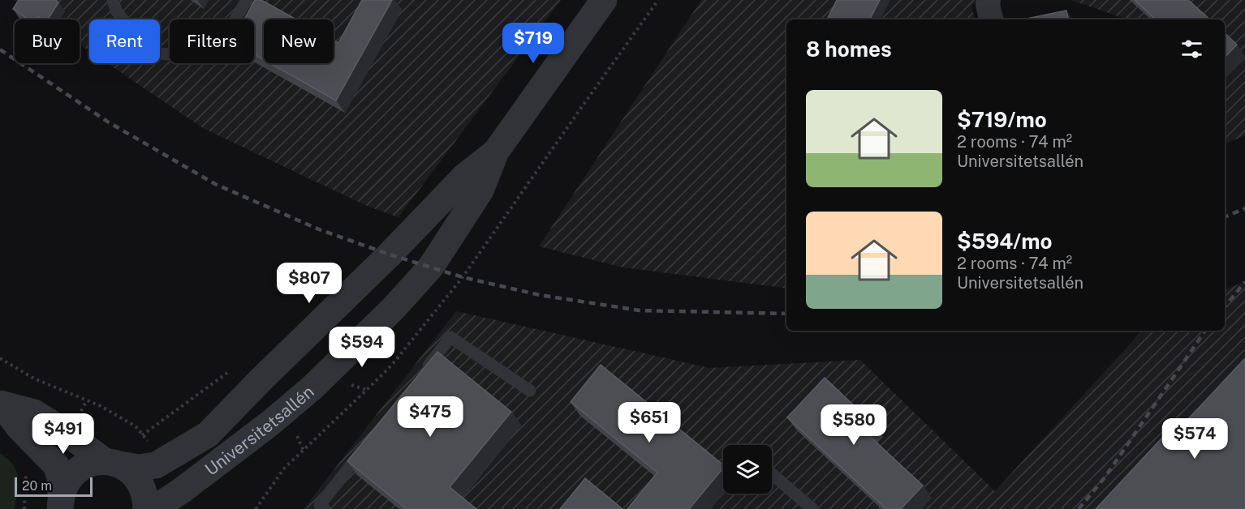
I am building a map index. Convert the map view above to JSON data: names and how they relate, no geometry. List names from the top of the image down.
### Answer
{
  "streets": {
    "street": ["Universitetsallén"]
  },
  "scale_bar": "20 m",
  "page": {
    "chip": [
      "Buy",
      "Rent",
      "Filters",
      "New"
    ],
    "heading": "8 homes",
    "price": [
      "$719",
      "$807",
      "$594",
      "$475",
      "$651",
      "$580",
      "$491",
      "$574"
    ],
    "list": [
      {
        "name": "$719/mo",
        "note": "2 rooms · 74 m² · Universitetsallén"
      },
      {
        "name": "$594/mo",
        "note": "2 rooms · 74 m² · Universitetsallén"
      }
    ],
    "scale": "20 m"
  }
}
